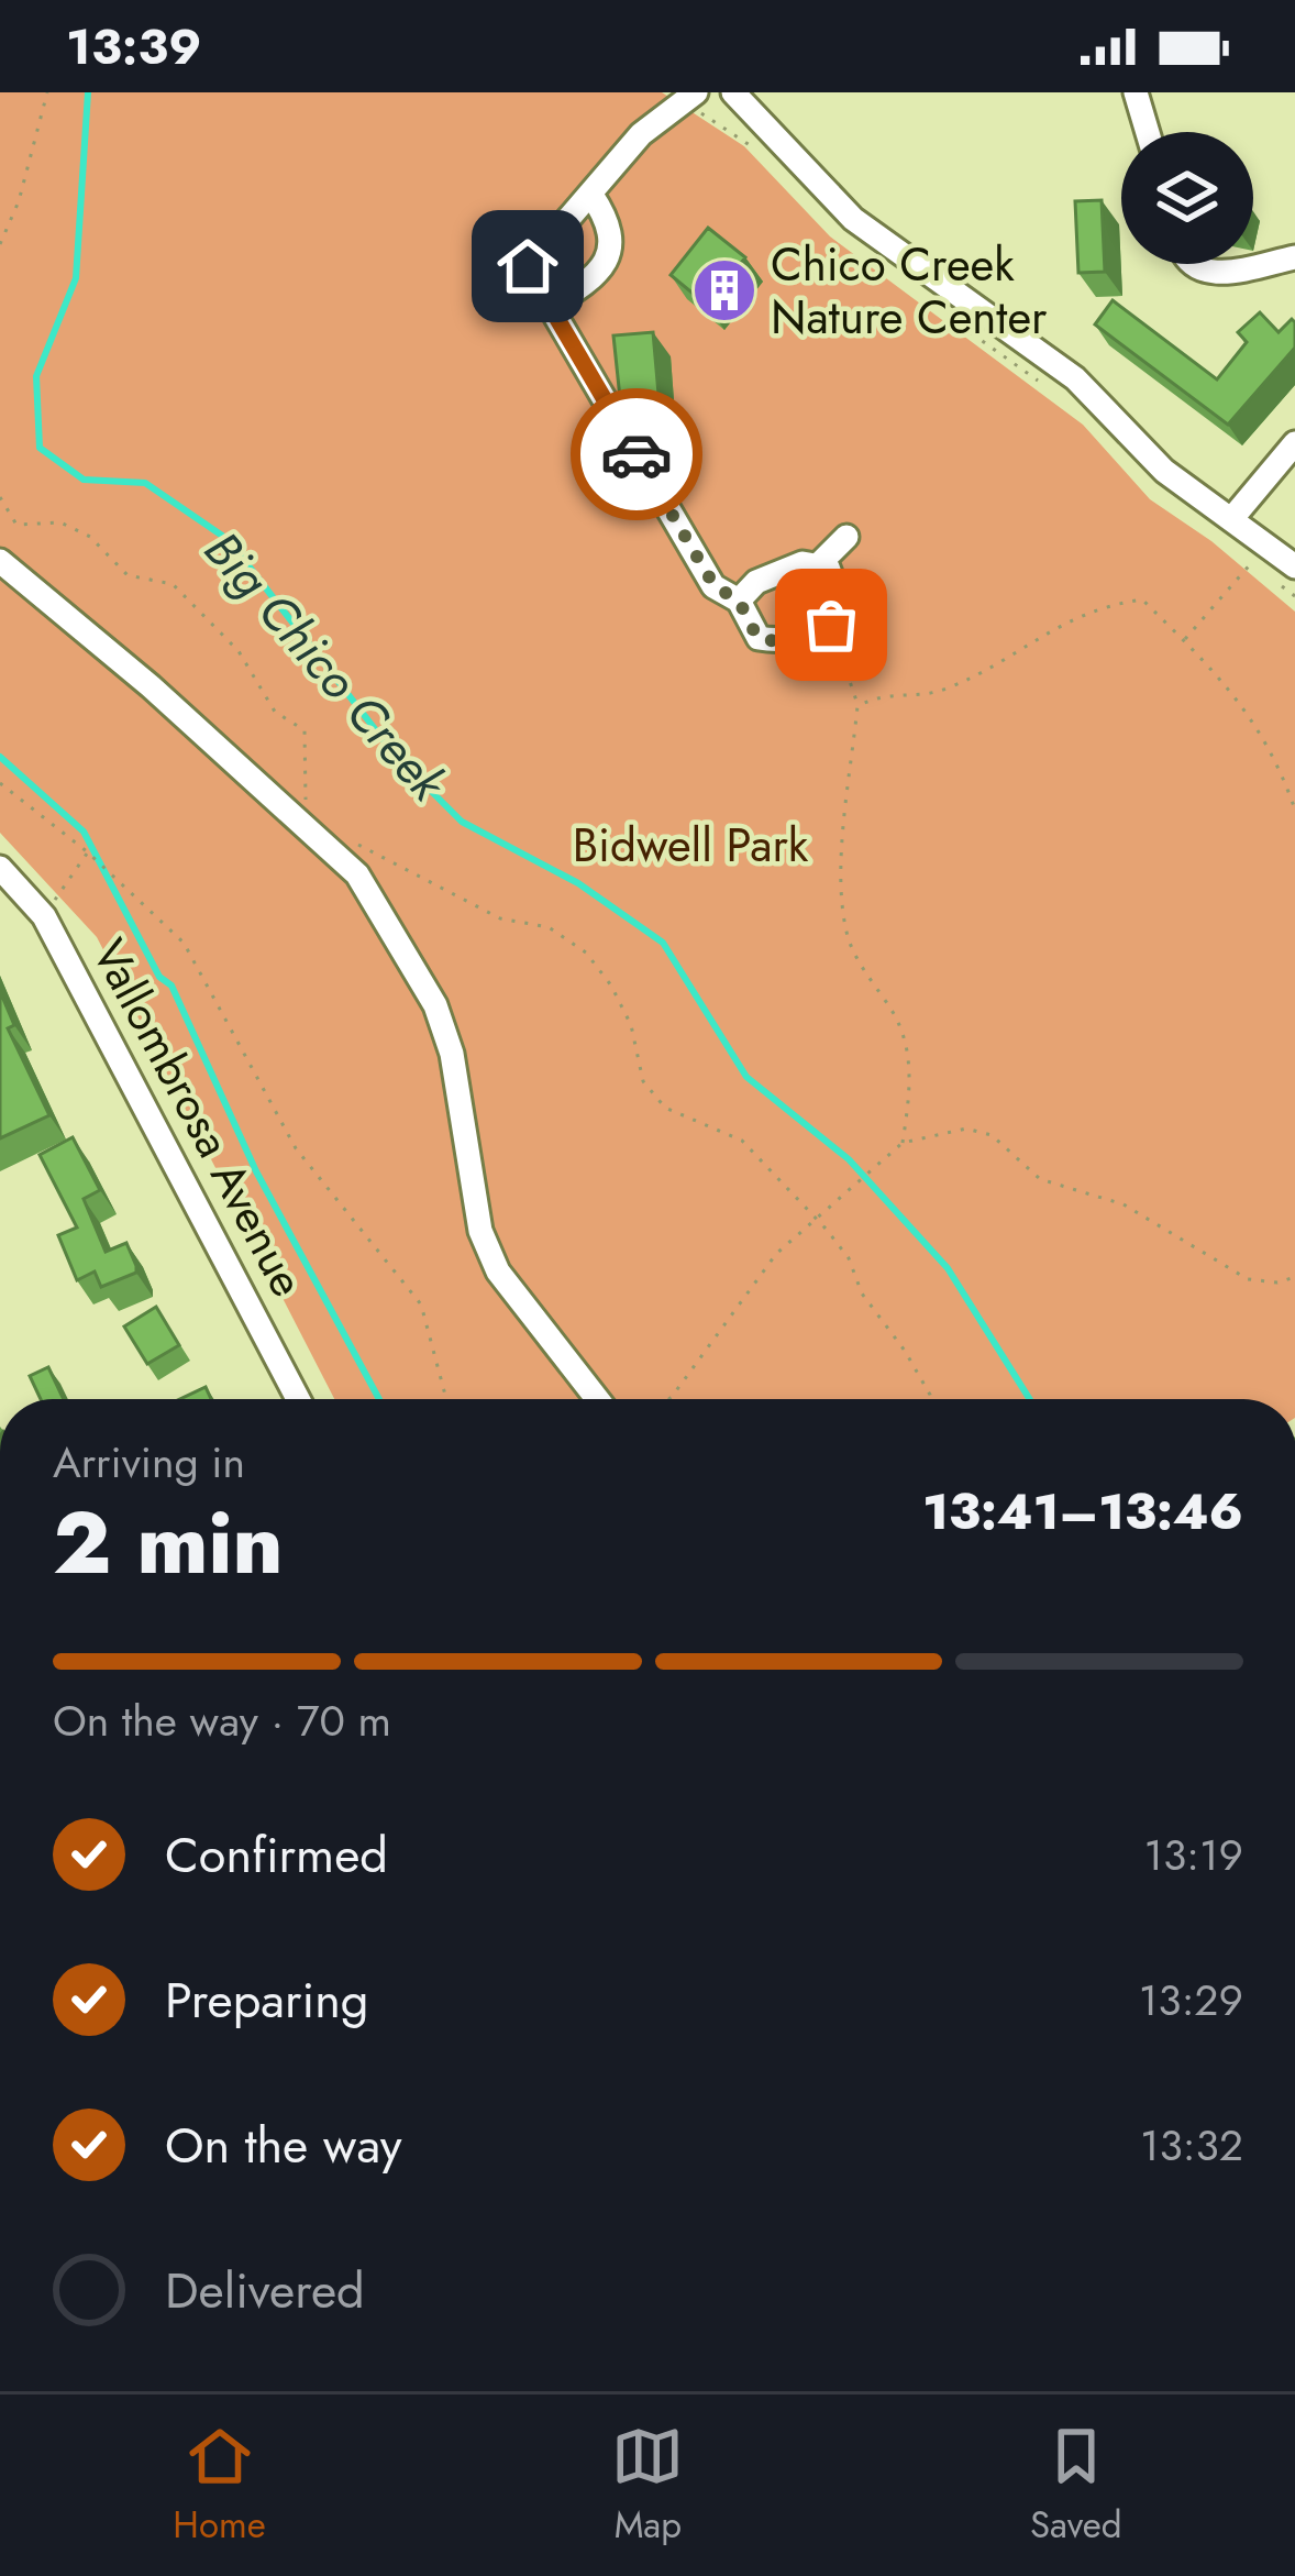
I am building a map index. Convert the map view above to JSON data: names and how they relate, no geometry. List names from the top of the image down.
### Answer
{
  "streets": {
    "street": ["Vallombrosa Avenue"]
  },
  "water": ["Big Chico Creek"],
  "parks": ["Bidwell Park"],
  "places": {
    "building": ["Chico Creek Nature Center"]
  },
  "page": {
    "status": "13:39",
    "heading": ["2 min", "Arriving in", "13:41–13:46"],
    "bar": "On the way · 70 m",
    "list": [
      ["Confirmed", "13:19"],
      ["Preparing", "13:29"],
      ["On the way", "13:32"],
      "Delivered"
    ],
    "tabs": ["Home", "Map", "Saved"]
  }
}
